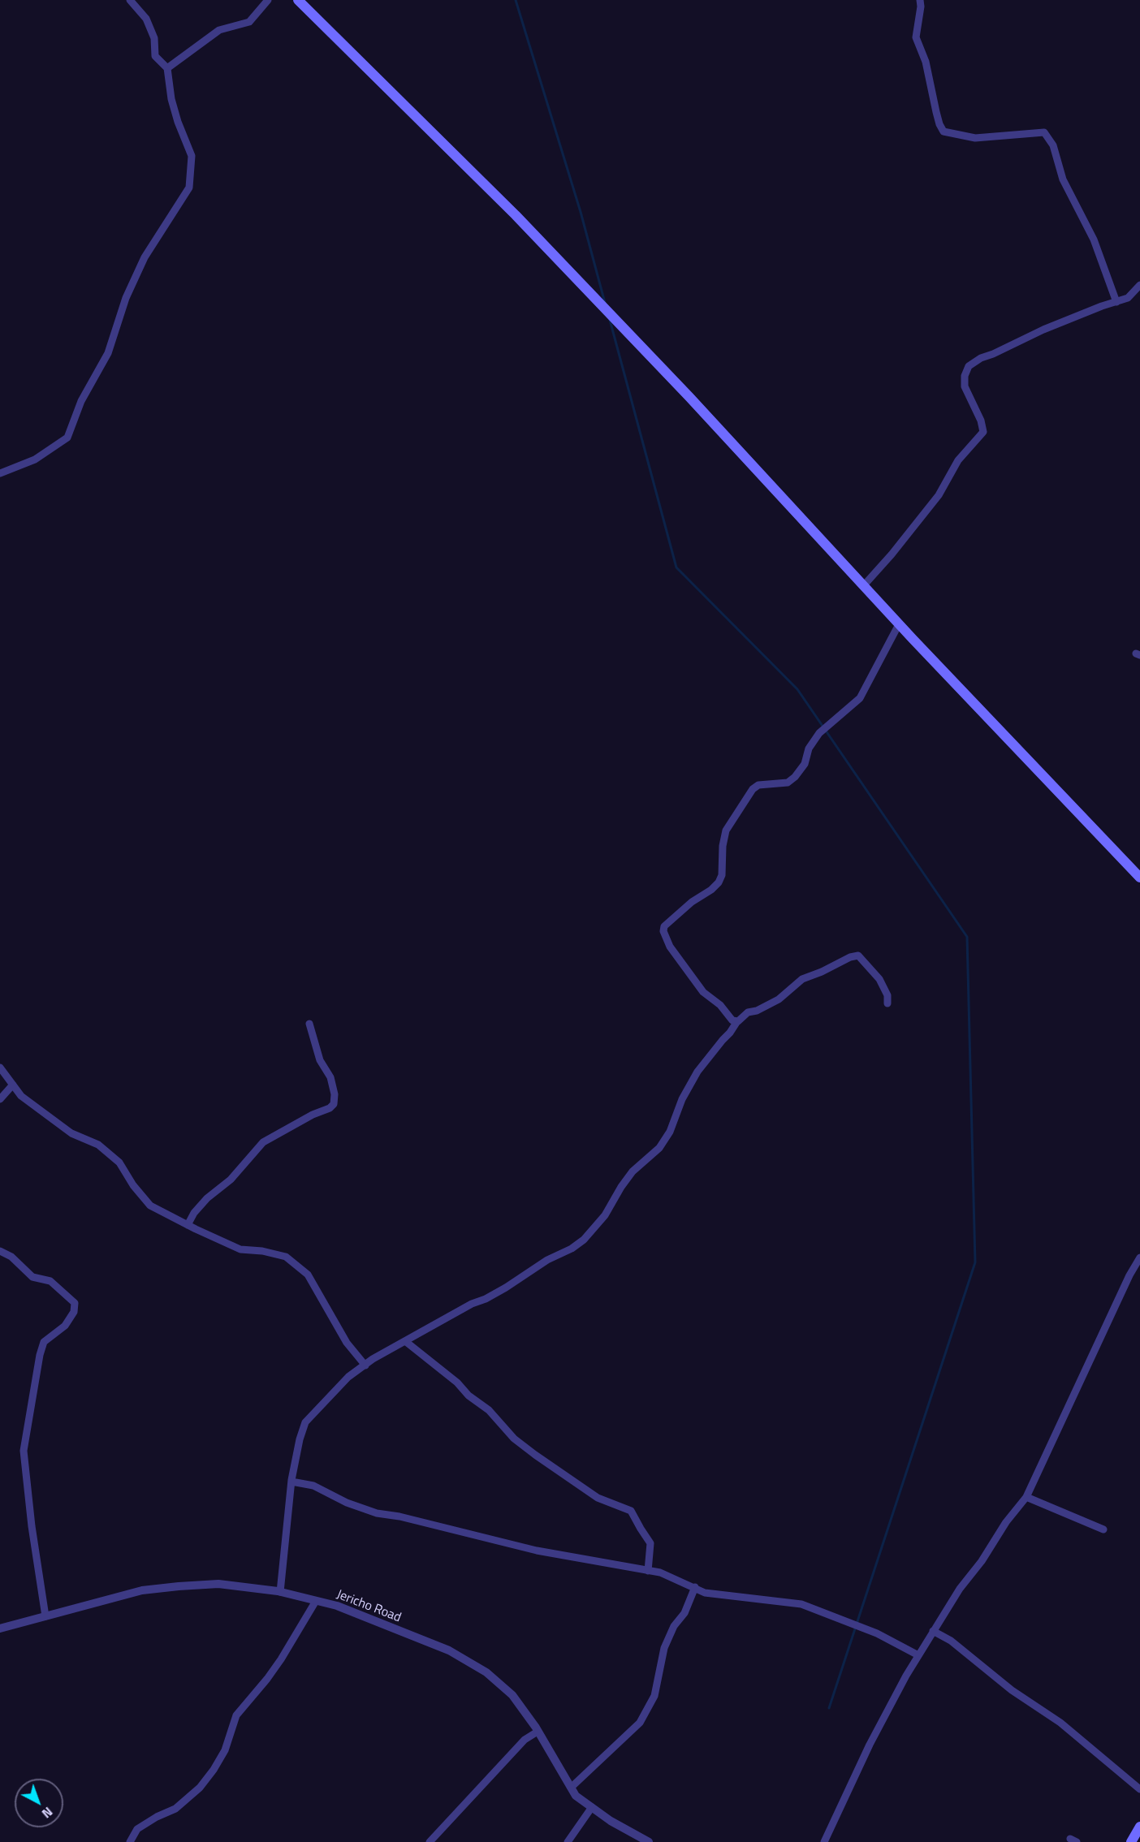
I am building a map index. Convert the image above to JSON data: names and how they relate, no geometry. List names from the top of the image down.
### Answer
{
  "streets": {
    "street": ["Jericho Road"]
  },
  "north": "bottom right"
}
